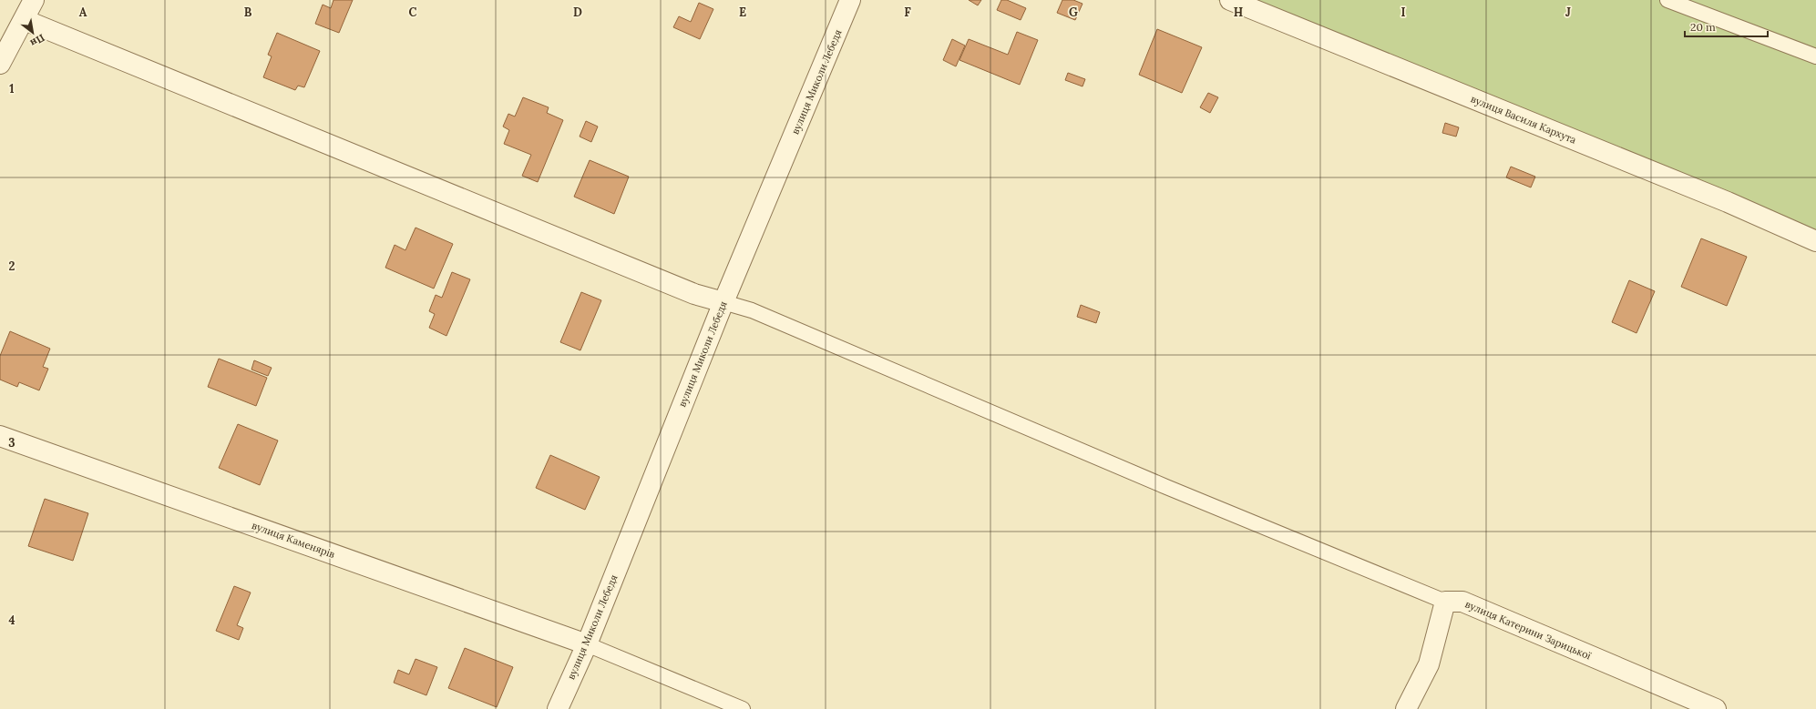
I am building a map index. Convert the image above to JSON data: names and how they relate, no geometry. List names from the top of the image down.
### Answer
{
  "streets": {
    "street": [
      "вулиця Миколи Лебедя",
      "вулиця Василя Кархута",
      "вулиця Каменярів",
      "вулиця Катерини Зарицької"
    ]
  },
  "crossings": [
    ["вулиця Миколи Лебедя", "вулиця Каменярів"]
  ],
  "scale_bar": "20 m",
  "north": "bottom right",
  "grid": {
    "columns": [
      "A",
      "B",
      "C",
      "D",
      "E",
      "F",
      "G",
      "H",
      "I",
      "J"
    ],
    "rows": [
      "1",
      "2",
      "3",
      "4"
    ]
  }
}
